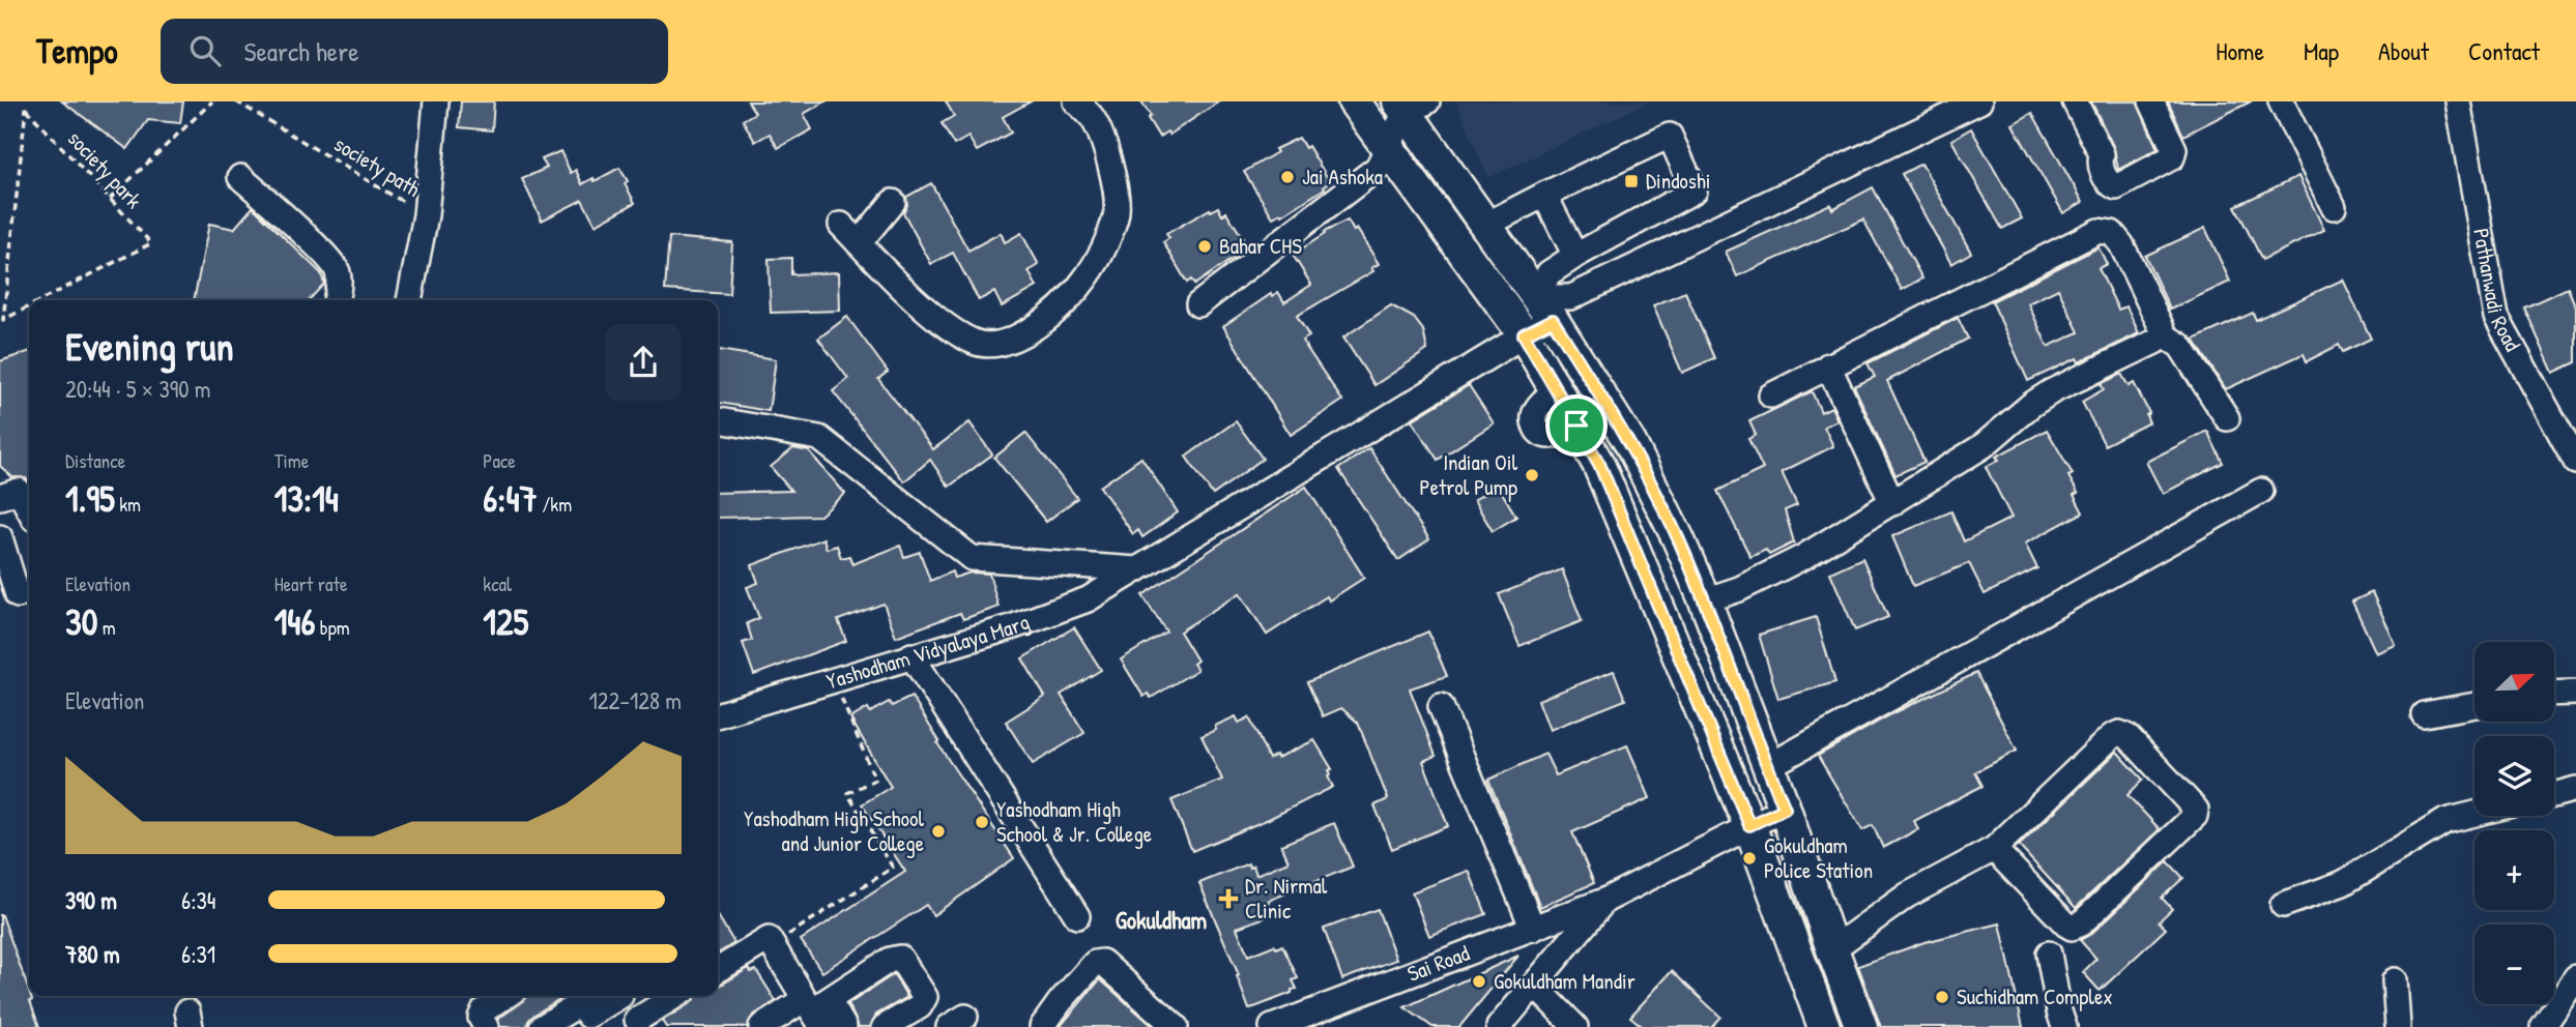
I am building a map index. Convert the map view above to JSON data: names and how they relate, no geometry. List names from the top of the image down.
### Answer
{
  "streets": {
    "street": ["Pathanwadi Road", "Yashodham Vidyalaya Marg", "Sai Road"],
    "path": ["society path", "society park"]
  },
  "districts": ["Gokuldham"],
  "places": {
    "other": [
      "Jai Ashoka",
      "Bahar CHS",
      "Indian Oil Petrol Pump",
      "Yashodham High School & Jr. College",
      "Yashodham High School and Junior College",
      "Gokuldham Police Station",
      "Gokuldham Mandir",
      "Suchidham Complex"
    ],
    "transit": ["Dindoshi"],
    "health": ["Dr. Nirmal Clinic"]
  },
  "north": "top right",
  "page": {
    "header": "Tempo",
    "search": "Search here",
    "nav": [
      "Home",
      "Map",
      "About",
      "Contact"
    ],
    "heading": ["Evening run", "20:44 · 5 × 390 m"],
    "stats": [
      ["Distance", "1.95 km"],
      ["Time", "13:14"],
      ["Pace", "6:47 /km"],
      ["Elevation", "30 m"],
      ["Heart rate", "146 bpm"],
      ["kcal", "125"]
    ],
    "map_buttons": ["+", "−"],
    "chart": ["Elevation", "122–128 m"],
    "list": [
      {
        "name": "390 m",
        "note": "6:34"
      },
      {
        "name": "780 m",
        "note": "6:31"
      }
    ]
  }
}
